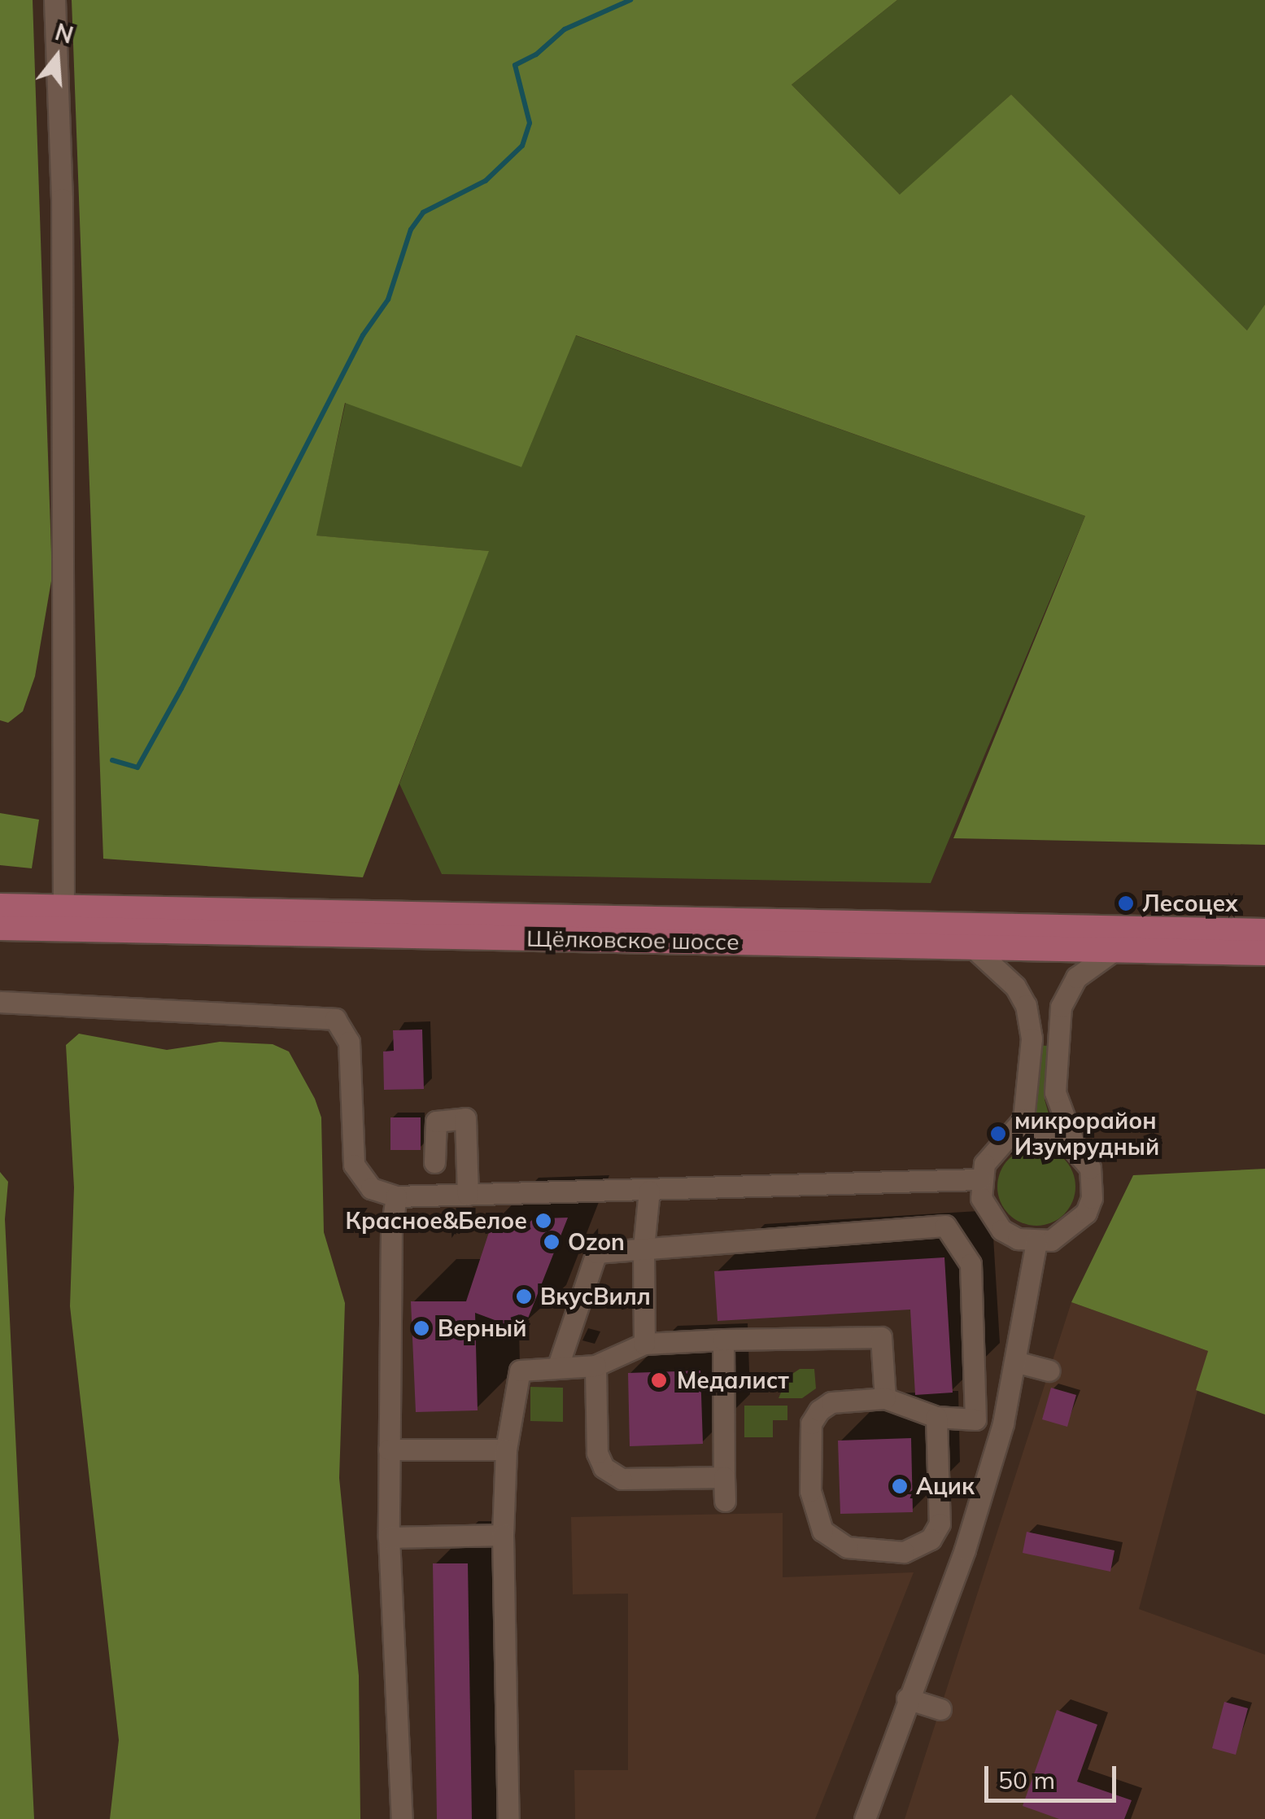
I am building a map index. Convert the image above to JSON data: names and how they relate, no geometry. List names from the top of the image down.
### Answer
{
  "streets": {
    "main road": ["Щёлковское шоссе"]
  },
  "places": [
    "Лесоцех",
    "микрорайон Изумрудный",
    "Красное&Белое",
    "Ozon",
    "ВкусВилл",
    "Верный",
    "Медалист",
    "Ацик"
  ],
  "scale_bar": "50 m",
  "north": "top"
}
